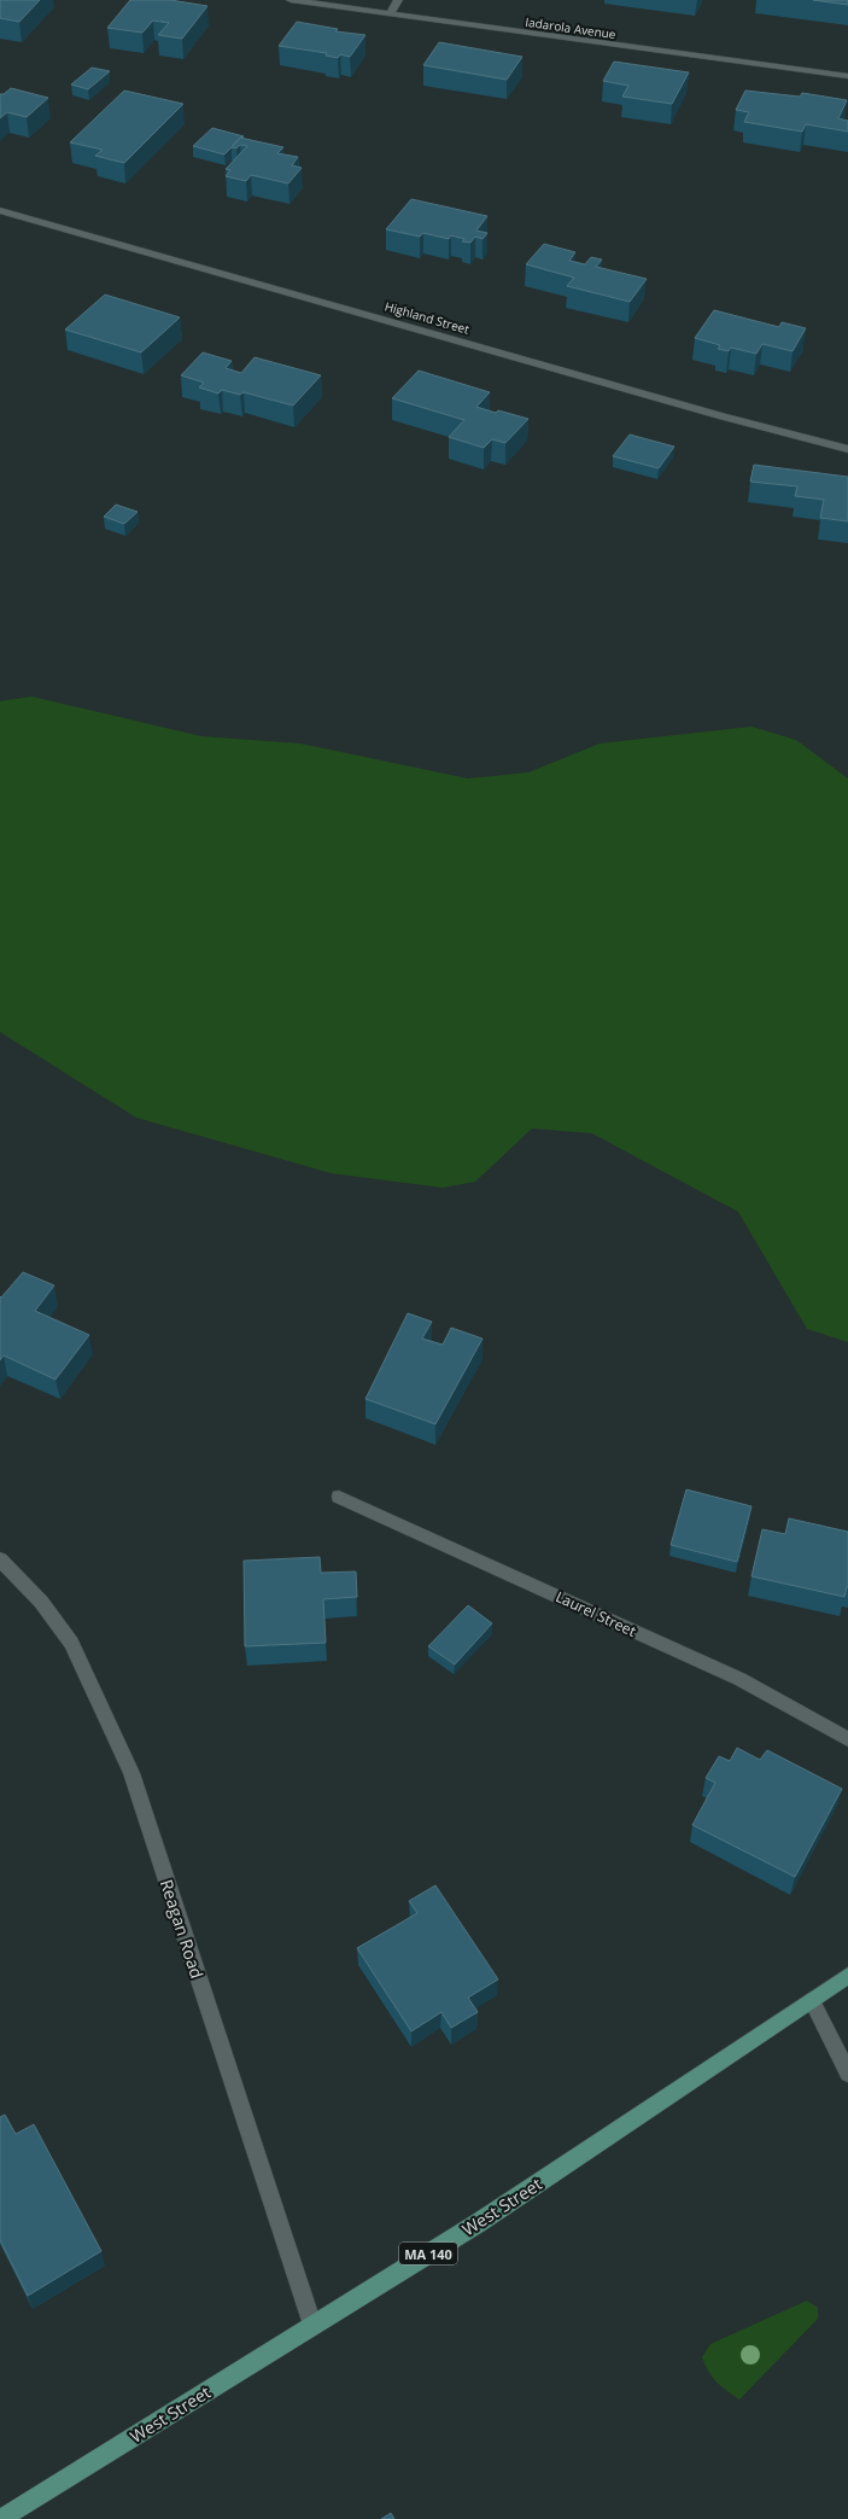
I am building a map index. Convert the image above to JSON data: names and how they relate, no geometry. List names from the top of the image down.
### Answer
{
  "streets": {
    "main road": ["West Street", "MA 140"],
    "street": [
      "Iadarola Avenue",
      "Highland Street",
      "Laurel Street",
      "Reagan Road"
    ]
  },
  "crossings": [
    ["Reagan Road", "West Street"]
  ]
}
